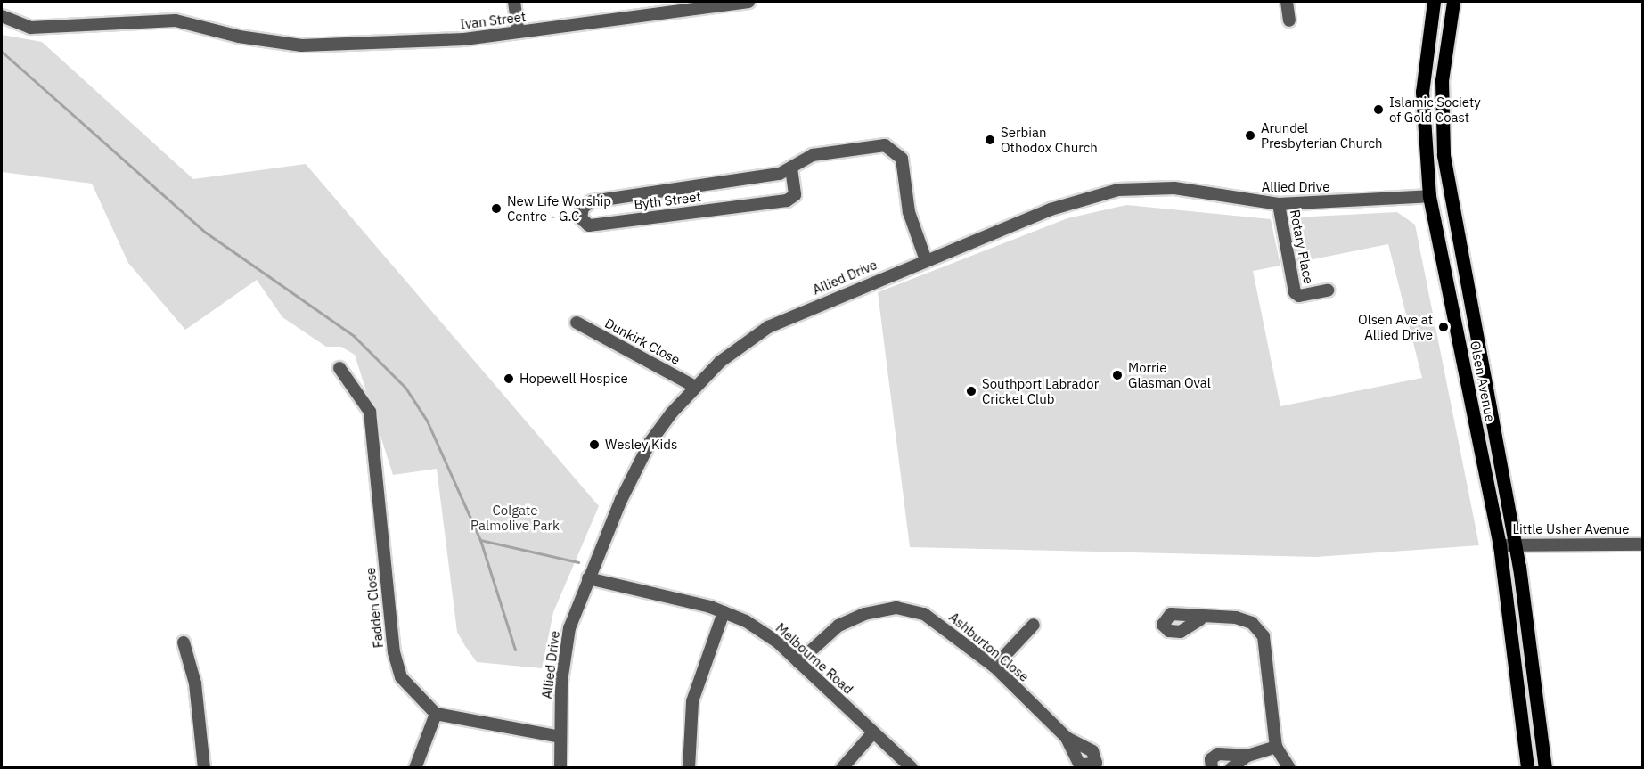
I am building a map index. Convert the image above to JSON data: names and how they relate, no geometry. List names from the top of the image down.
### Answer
{
  "streets": {
    "main road": ["Olsen Avenue"],
    "street": [
      "Ivan Street",
      "Allied Drive",
      "Byth Street",
      "Rotary Place",
      "Dunkirk Close",
      "Little Usher Avenue",
      "Fadden Close",
      "Ashburton Close",
      "Melbourne Road"
    ]
  },
  "crossings": [
    ["Allied Drive", "Byth Street"],
    ["Allied Drive", "Rotary Place"],
    ["Allied Drive", "Dunkirk Close"],
    ["Allied Drive", "Olsen Avenue"],
    ["Allied Drive", "Melbourne Road"],
    ["Olsen Avenue", "Little Usher Avenue"],
    ["Ashburton Close", "Melbourne Road"]
  ],
  "parks": ["Colgate Palmolive Park"],
  "places": [
    "Islamic Society of Gold Coast",
    "Arundel Presbyterian Church",
    "Serbian Othodox Church",
    "New Life Worship Centre - G.C",
    "Olsen Ave at Allied Drive",
    "Morrie Glasman Oval",
    "Hopewell Hospice",
    "Southport Labrador Cricket Club",
    "Wesley Kids"
  ]
}
